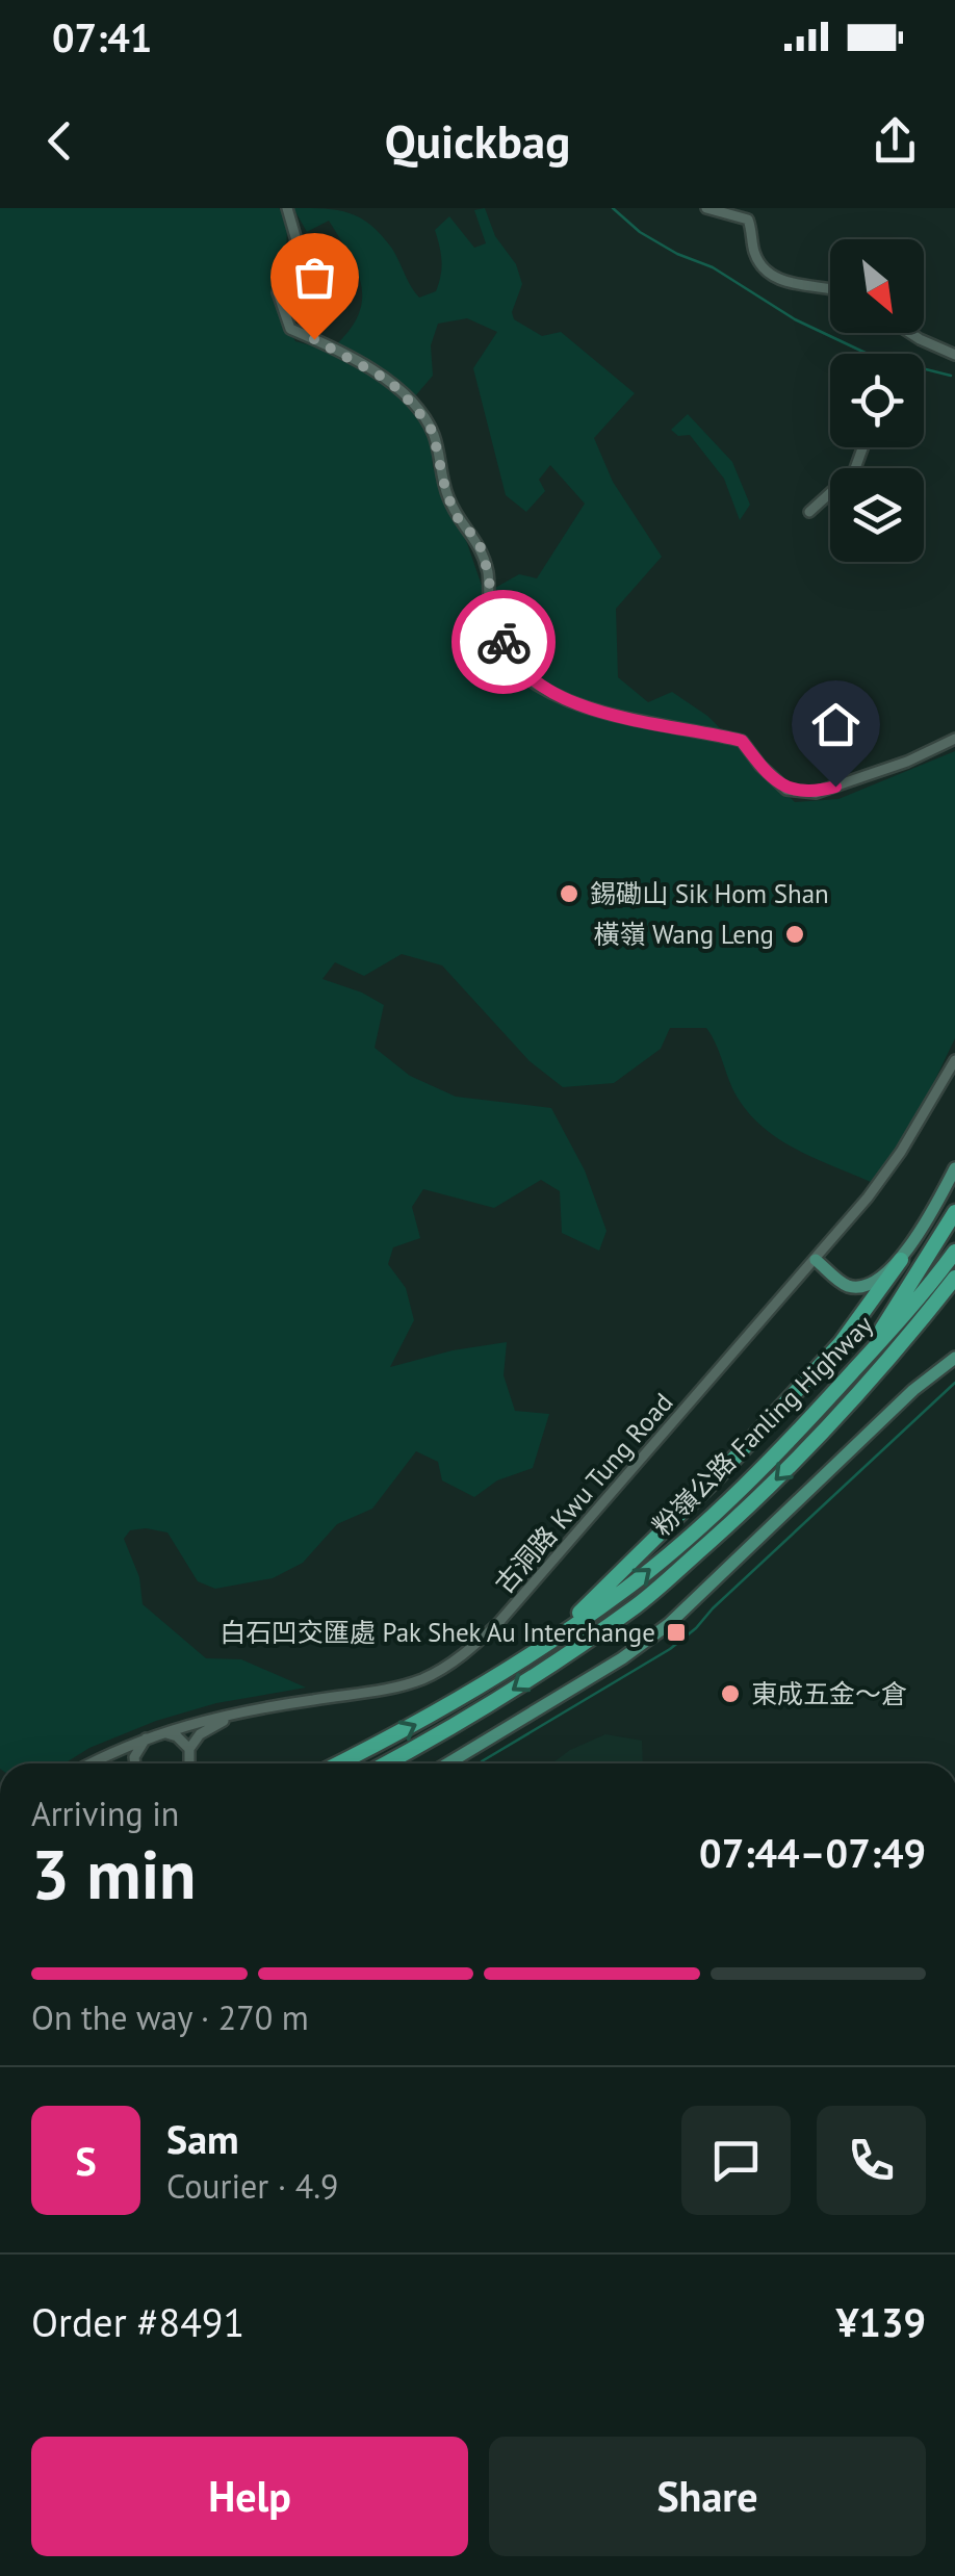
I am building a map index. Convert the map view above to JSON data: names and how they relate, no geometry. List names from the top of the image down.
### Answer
{
  "streets": {
    "highway": ["粉嶺公路 Fanling Highway"],
    "street": ["古洞路 Kwu Tung Road"]
  },
  "places": {
    "other": ["錫磡山 Sik Hom Shan", "橫嶺 Wang Leng", "東成五金～倉"],
    "transit": ["白石凹交匯處 Pak Shek Au Interchange"]
  },
  "north": "bottom right",
  "page": {
    "status": "07:41",
    "header": "Quickbag",
    "heading": ["3 min", "Arriving in", "07:44–07:49"],
    "panel": [
      "Sam",
      "Courier · 4.9",
      "Order #8491",
      "¥139"
    ],
    "bar": "On the way · 270 m",
    "round": "S",
    "buttons": ["Help", "Share"]
  }
}
